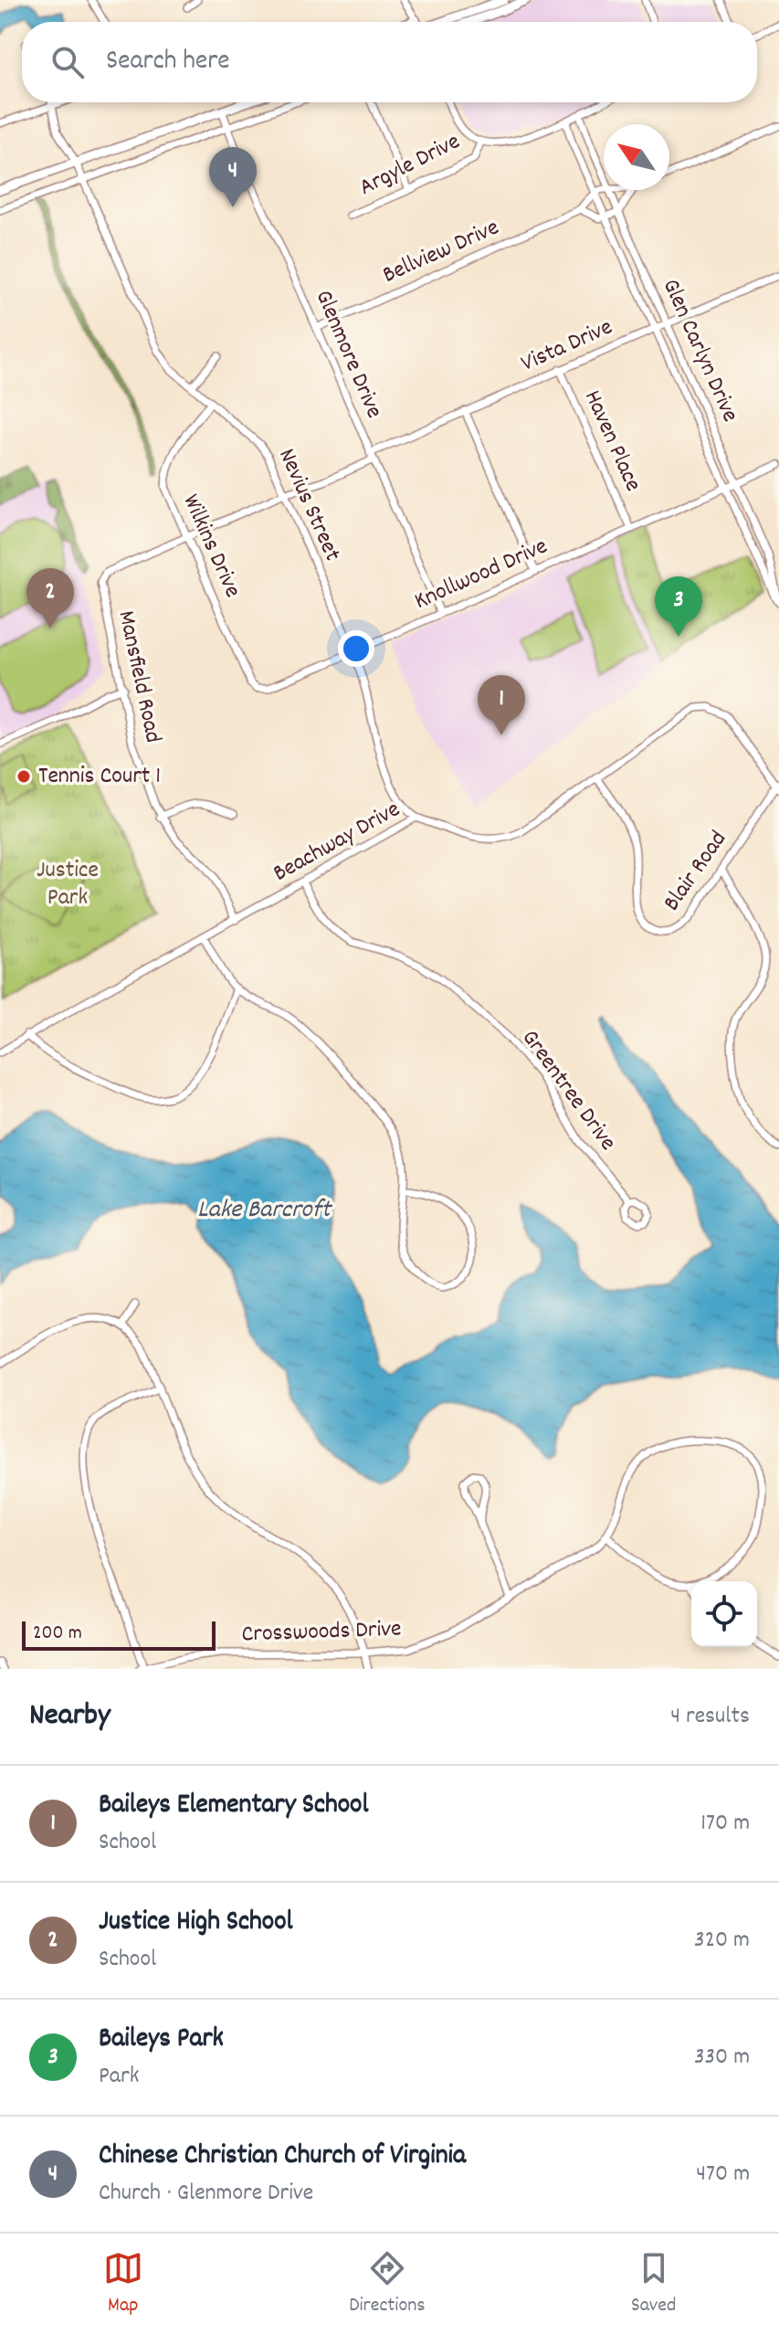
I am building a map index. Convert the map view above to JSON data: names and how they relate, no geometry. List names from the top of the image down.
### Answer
{
  "streets": {
    "street": [
      "Argyle Drive",
      "Bellview Drive",
      "Vista Drive",
      "Glen Carlyn Drive",
      "Glenmore Drive",
      "Haven Place",
      "Nevius Street",
      "Wilkins Drive",
      "Knollwood Drive",
      "Mansfield Road",
      "Beachway Drive",
      "Blair Road",
      "Greentree Drive",
      "Crosswoods Drive"
    ]
  },
  "crossings": [
    ["Bellview Drive", "Glen Carlyn Drive"],
    ["Bellview Drive", "Glenmore Drive"],
    ["Vista Drive", "Glen Carlyn Drive"],
    ["Vista Drive", "Glenmore Drive"],
    ["Vista Drive", "Haven Place"],
    ["Vista Drive", "Nevius Street"],
    ["Vista Drive", "Wilkins Drive"],
    ["Vista Drive", "Mansfield Road"],
    ["Glen Carlyn Drive", "Knollwood Drive"],
    ["Glenmore Drive", "Knollwood Drive"],
    ["Haven Place", "Knollwood Drive"],
    ["Nevius Street", "Wilkins Drive"],
    ["Nevius Street", "Knollwood Drive"],
    ["Nevius Street", "Beachway Drive"],
    ["Wilkins Drive", "Knollwood Drive"],
    ["Mansfield Road", "Beachway Drive"],
    ["Beachway Drive", "Blair Road"],
    ["Beachway Drive", "Greentree Drive"]
  ],
  "water": ["Lake Barcroft"],
  "parks": ["Justice Park"],
  "places": ["Tennis Court 1"],
  "scale_bar": "200 m",
  "north": "top left",
  "page": {
    "search": "Search here",
    "pins": [
      "4",
      "2",
      "3",
      "1"
    ],
    "scale": "200 m",
    "heading": ["Nearby", "4 results"],
    "list": [
      {
        "mark": "1",
        "name": "Baileys Elementary School",
        "note": "School",
        "value": "170 m"
      },
      {
        "mark": "2",
        "name": "Justice High School",
        "note": "School",
        "value": "320 m"
      },
      {
        "mark": "3",
        "name": "Baileys Park",
        "note": "Park",
        "value": "330 m"
      },
      {
        "mark": "4",
        "name": "Chinese Christian Church of Virginia",
        "note": "Church · Glenmore Drive",
        "value": "470 m"
      }
    ],
    "nav": ["Map", "Directions", "Saved"]
  }
}
